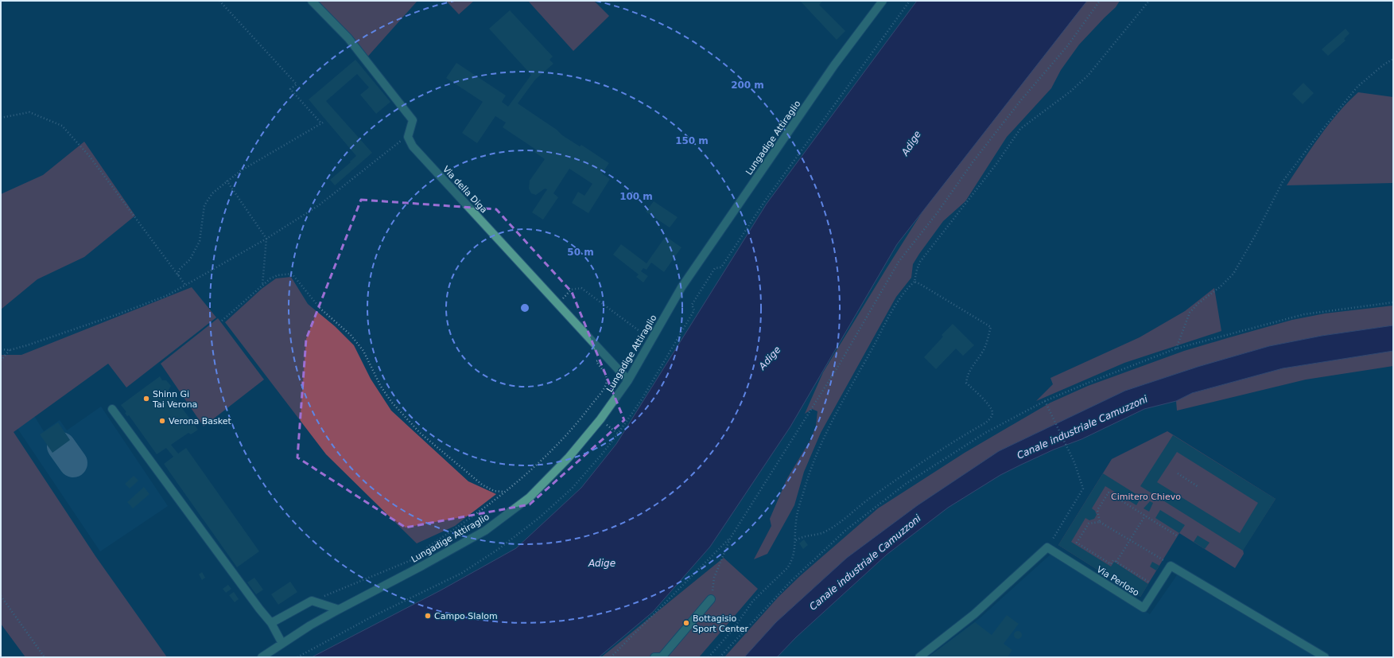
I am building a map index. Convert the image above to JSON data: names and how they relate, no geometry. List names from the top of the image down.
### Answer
{
  "streets": {
    "street": ["Lungadige Attiraglio", "Via della Diga", "Via Perloso"]
  },
  "crossings": [
    ["Lungadige Attiraglio", "Via della Diga"]
  ],
  "water": ["Adige", "Canale industriale Camuzzoni"],
  "parks": ["Cimitero Chievo"],
  "places": [
    "Shinn Gi Tai Verona",
    "Verona Basket",
    "Campo Slalom",
    "Bottagisio Sport Center"
  ],
  "rings": [
    "200 m",
    "150 m",
    "100 m",
    "50 m"
  ]
}
